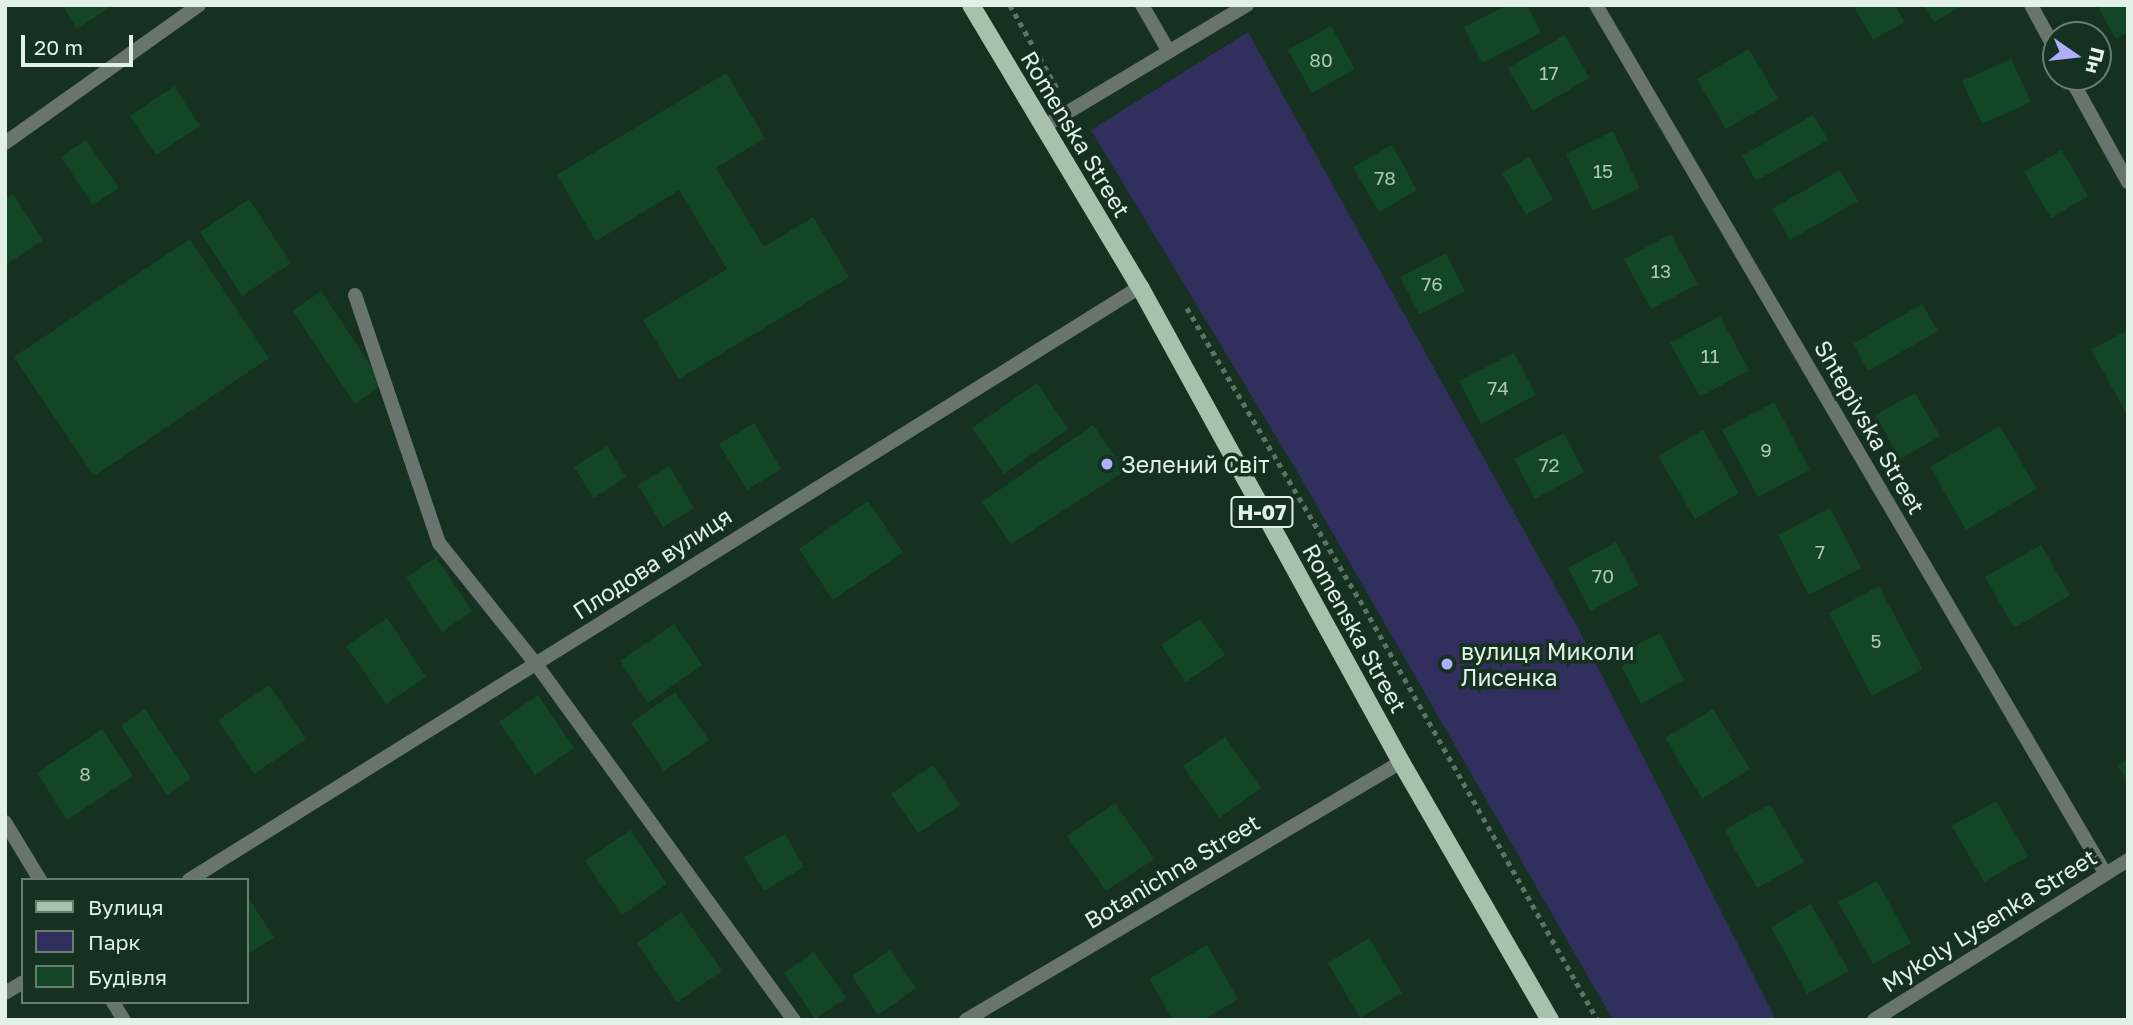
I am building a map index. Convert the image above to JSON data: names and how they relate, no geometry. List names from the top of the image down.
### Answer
{
  "streets": {
    "main road": ["Romenska Street", "Н-07"],
    "street": [
      "Shtepivska Street",
      "Плодова вулиця",
      "Botanichna Street",
      "Mykoly Lysenka Street"
    ]
  },
  "crossings": [
    ["Romenska Street", "Плодова вулиця"],
    ["Romenska Street", "Botanichna Street"],
    ["Shtepivska Street", "Mykoly Lysenka Street"]
  ],
  "places": ["Зелений Світ", "вулиця Миколи Лисенка"],
  "house_numbers": [
    "80",
    "17",
    "15",
    "78",
    "13",
    "76",
    "11",
    "74",
    "9",
    "72",
    "7",
    "70",
    "5",
    "8"
  ],
  "legend": ["Вулиця", "Парк", "Будівля"],
  "scale_bar": "20 m",
  "north": "right"
}
